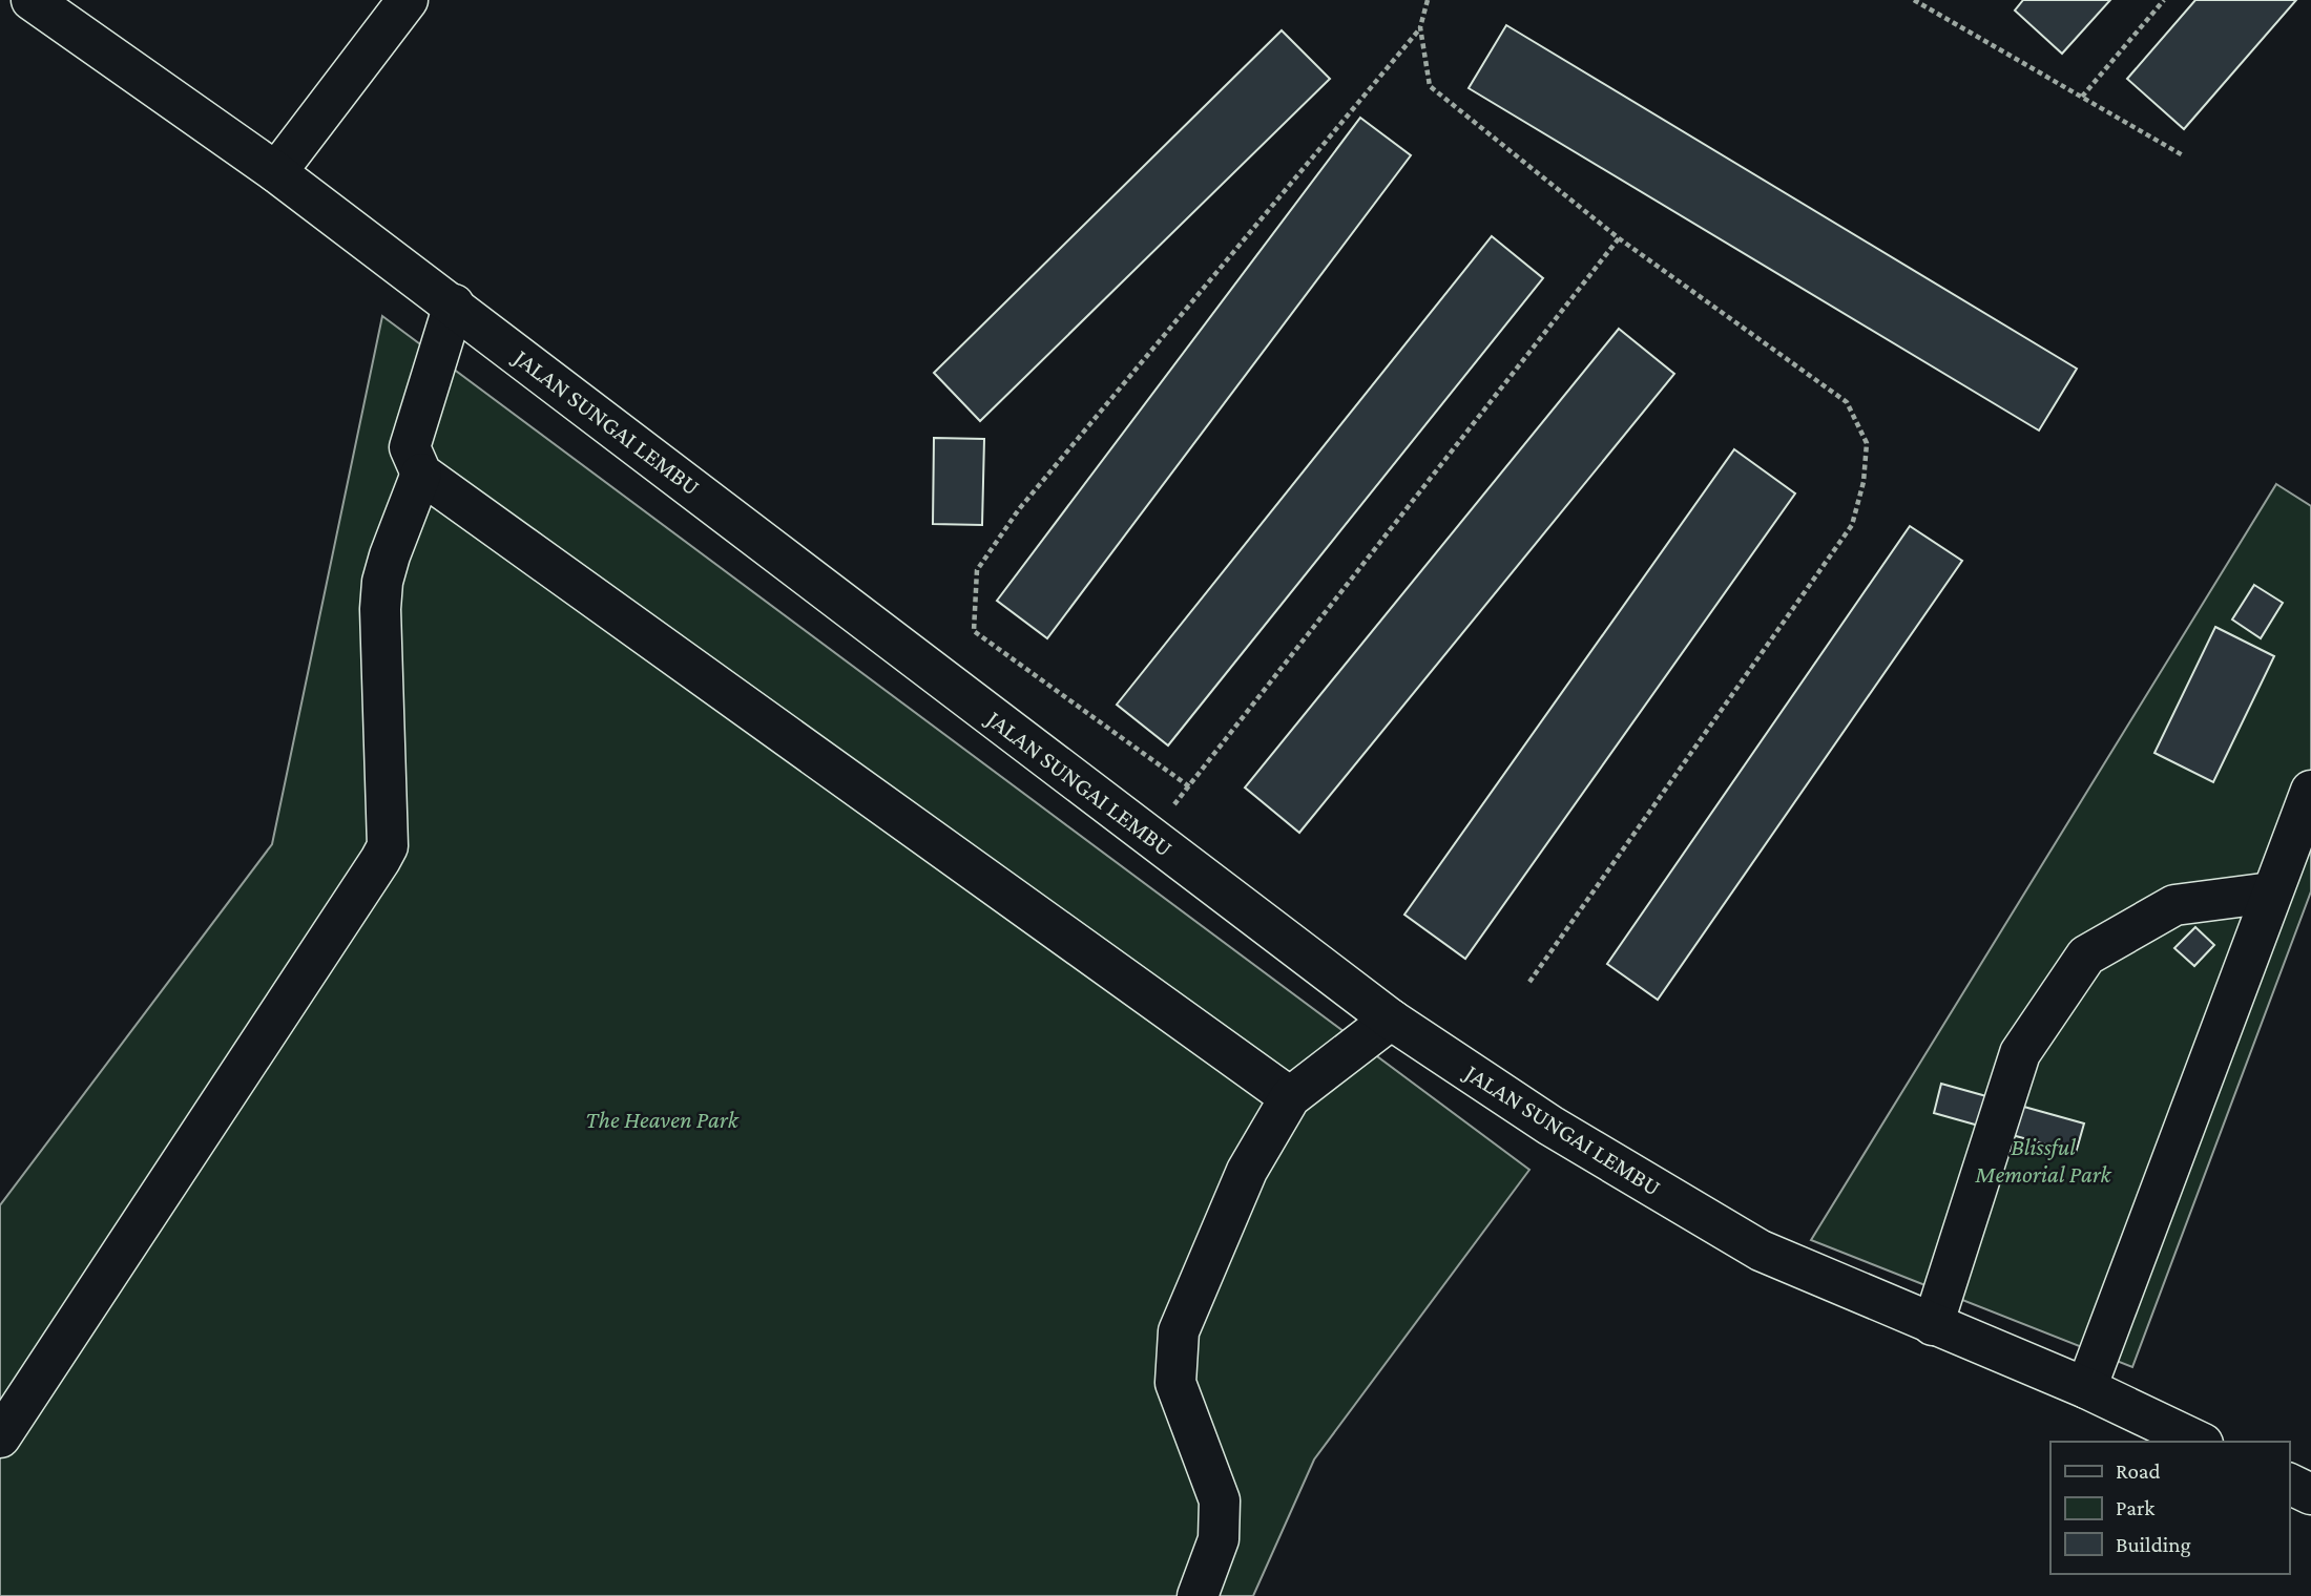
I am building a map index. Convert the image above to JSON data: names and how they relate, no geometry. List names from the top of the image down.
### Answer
{
  "streets": {
    "main road": ["JALAN SUNGAI LEMBU"]
  },
  "parks": ["The Heaven Park", "Blissful Memorial Park"],
  "legend": ["Road", "Park", "Building"]
}
